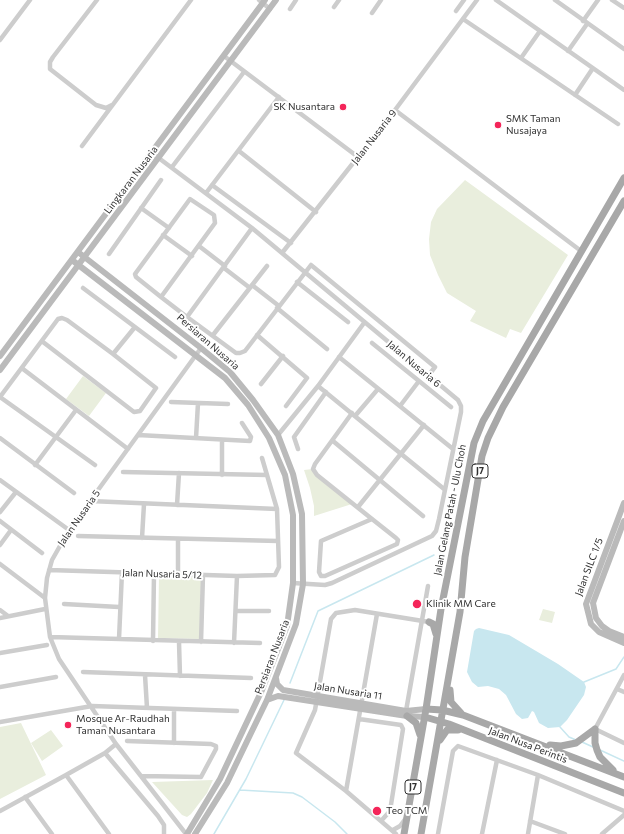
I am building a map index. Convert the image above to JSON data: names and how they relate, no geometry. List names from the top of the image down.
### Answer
{
  "streets": {
    "main road": ["J7", "Jalan Gelang Patah - Ulu Choh", "Jalan Nusa Perintis"],
    "street": [
      "Jalan Nusaria 9",
      "Lingkaran Nusaria",
      "Persiaran Nusaria",
      "Jalan Nusaria 6",
      "Jalan Nusaria 5",
      "Jalan SILC 1/5",
      "Jalan Nusaria 5/12",
      "Jalan Nusaria 11"
    ]
  },
  "crossings": [
    ["Jalan Nusaria 9", "Jalan Nusaria 6"],
    ["Lingkaran Nusaria", "Persiaran Nusaria"],
    ["Lingkaran Nusaria", "Jalan Nusaria 6"],
    ["Persiaran Nusaria", "Jalan Nusaria 6"],
    ["Persiaran Nusaria", "Jalan Nusaria 5"],
    ["Persiaran Nusaria", "Jalan Nusaria 11"],
    ["J7", "Jalan Nusa Perintis"],
    ["Jalan Gelang Patah - Ulu Choh", "Jalan Nusaria 11"],
    ["Jalan Gelang Patah - Ulu Choh", "Jalan Nusa Perintis"],
    ["Jalan Nusaria 5", "Jalan Nusaria 5/12"],
    ["Jalan Nusaria 11", "Jalan Nusa Perintis"]
  ],
  "places": [
    "SK Nusantara",
    "SMK Taman Nusajaya",
    "Klinik MM Care",
    "Mosque Ar-Raudhah Taman Nusantara",
    "Teo TCM"
  ]
}
